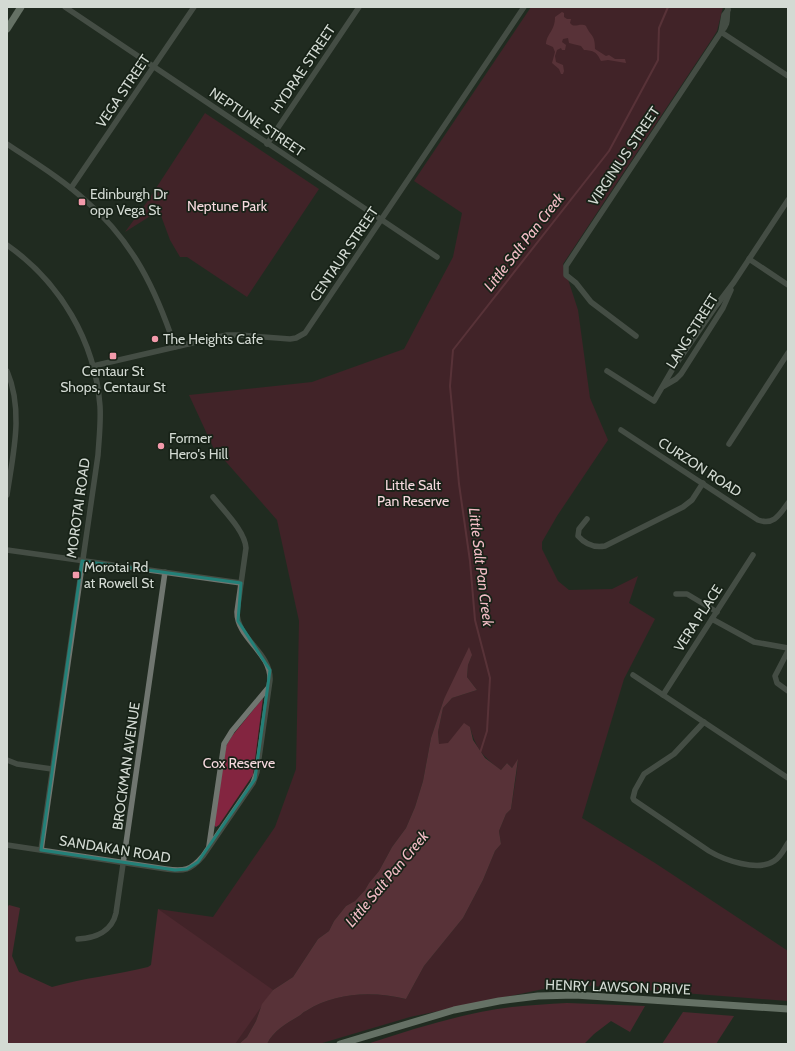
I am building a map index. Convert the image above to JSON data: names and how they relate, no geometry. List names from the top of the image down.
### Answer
{
  "streets": {
    "main road": ["HENRY LAWSON DRIVE"],
    "street": [
      "HYDRAE STREET",
      "VEGA STREET",
      "NEPTUNE STREET",
      "VIRGINIUS STREET",
      "CENTAUR STREET",
      "LANG STREET",
      "CURZON ROAD",
      "MOROTAI ROAD",
      "VERA PLACE",
      "BROCKMAN AVENUE",
      "SANDAKAN ROAD"
    ]
  },
  "crossings": [
    ["HYDRAE STREET", "NEPTUNE STREET"],
    ["VEGA STREET", "NEPTUNE STREET"],
    ["NEPTUNE STREET", "CENTAUR STREET"],
    ["CENTAUR STREET", "MOROTAI ROAD"],
    ["MOROTAI ROAD", "SANDAKAN ROAD"],
    ["BROCKMAN AVENUE", "SANDAKAN ROAD"]
  ],
  "water": ["Little Salt Pan Creek"],
  "parks": ["Neptune Park", "Little Salt Pan Reserve", "Cox Reserve"],
  "places": {
    "transit": ["Edinburgh Dr opp Vega St", "Centaur St Shops, Centaur St", "Morotai Rd at Rowell St"],
    "other": ["The Heights Cafe", "Former Hero's Hill"]
  }
}
